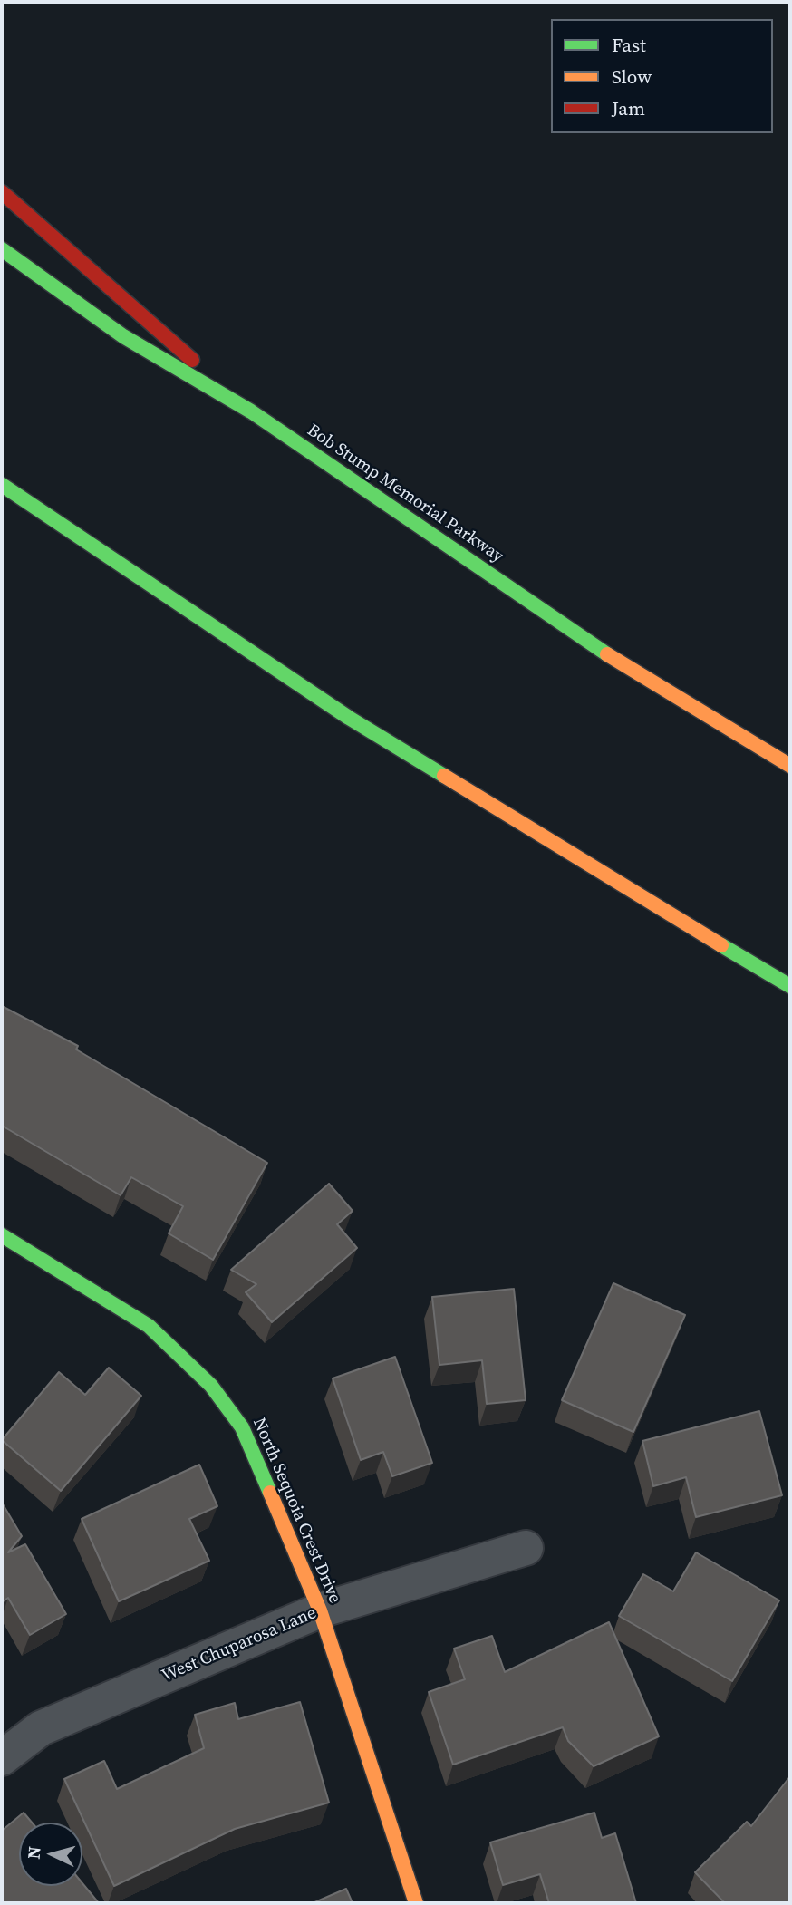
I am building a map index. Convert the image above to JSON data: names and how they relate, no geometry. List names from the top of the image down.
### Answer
{
  "streets": {
    "main road": ["Bob Stump Memorial Parkway", "North Sequoia Crest Drive"],
    "street": ["West Chuparosa Lane"]
  },
  "crossings": [
    ["North Sequoia Crest Drive", "West Chuparosa Lane"]
  ],
  "legend": ["Fast", "Slow", "Jam"],
  "north": "left"
}
